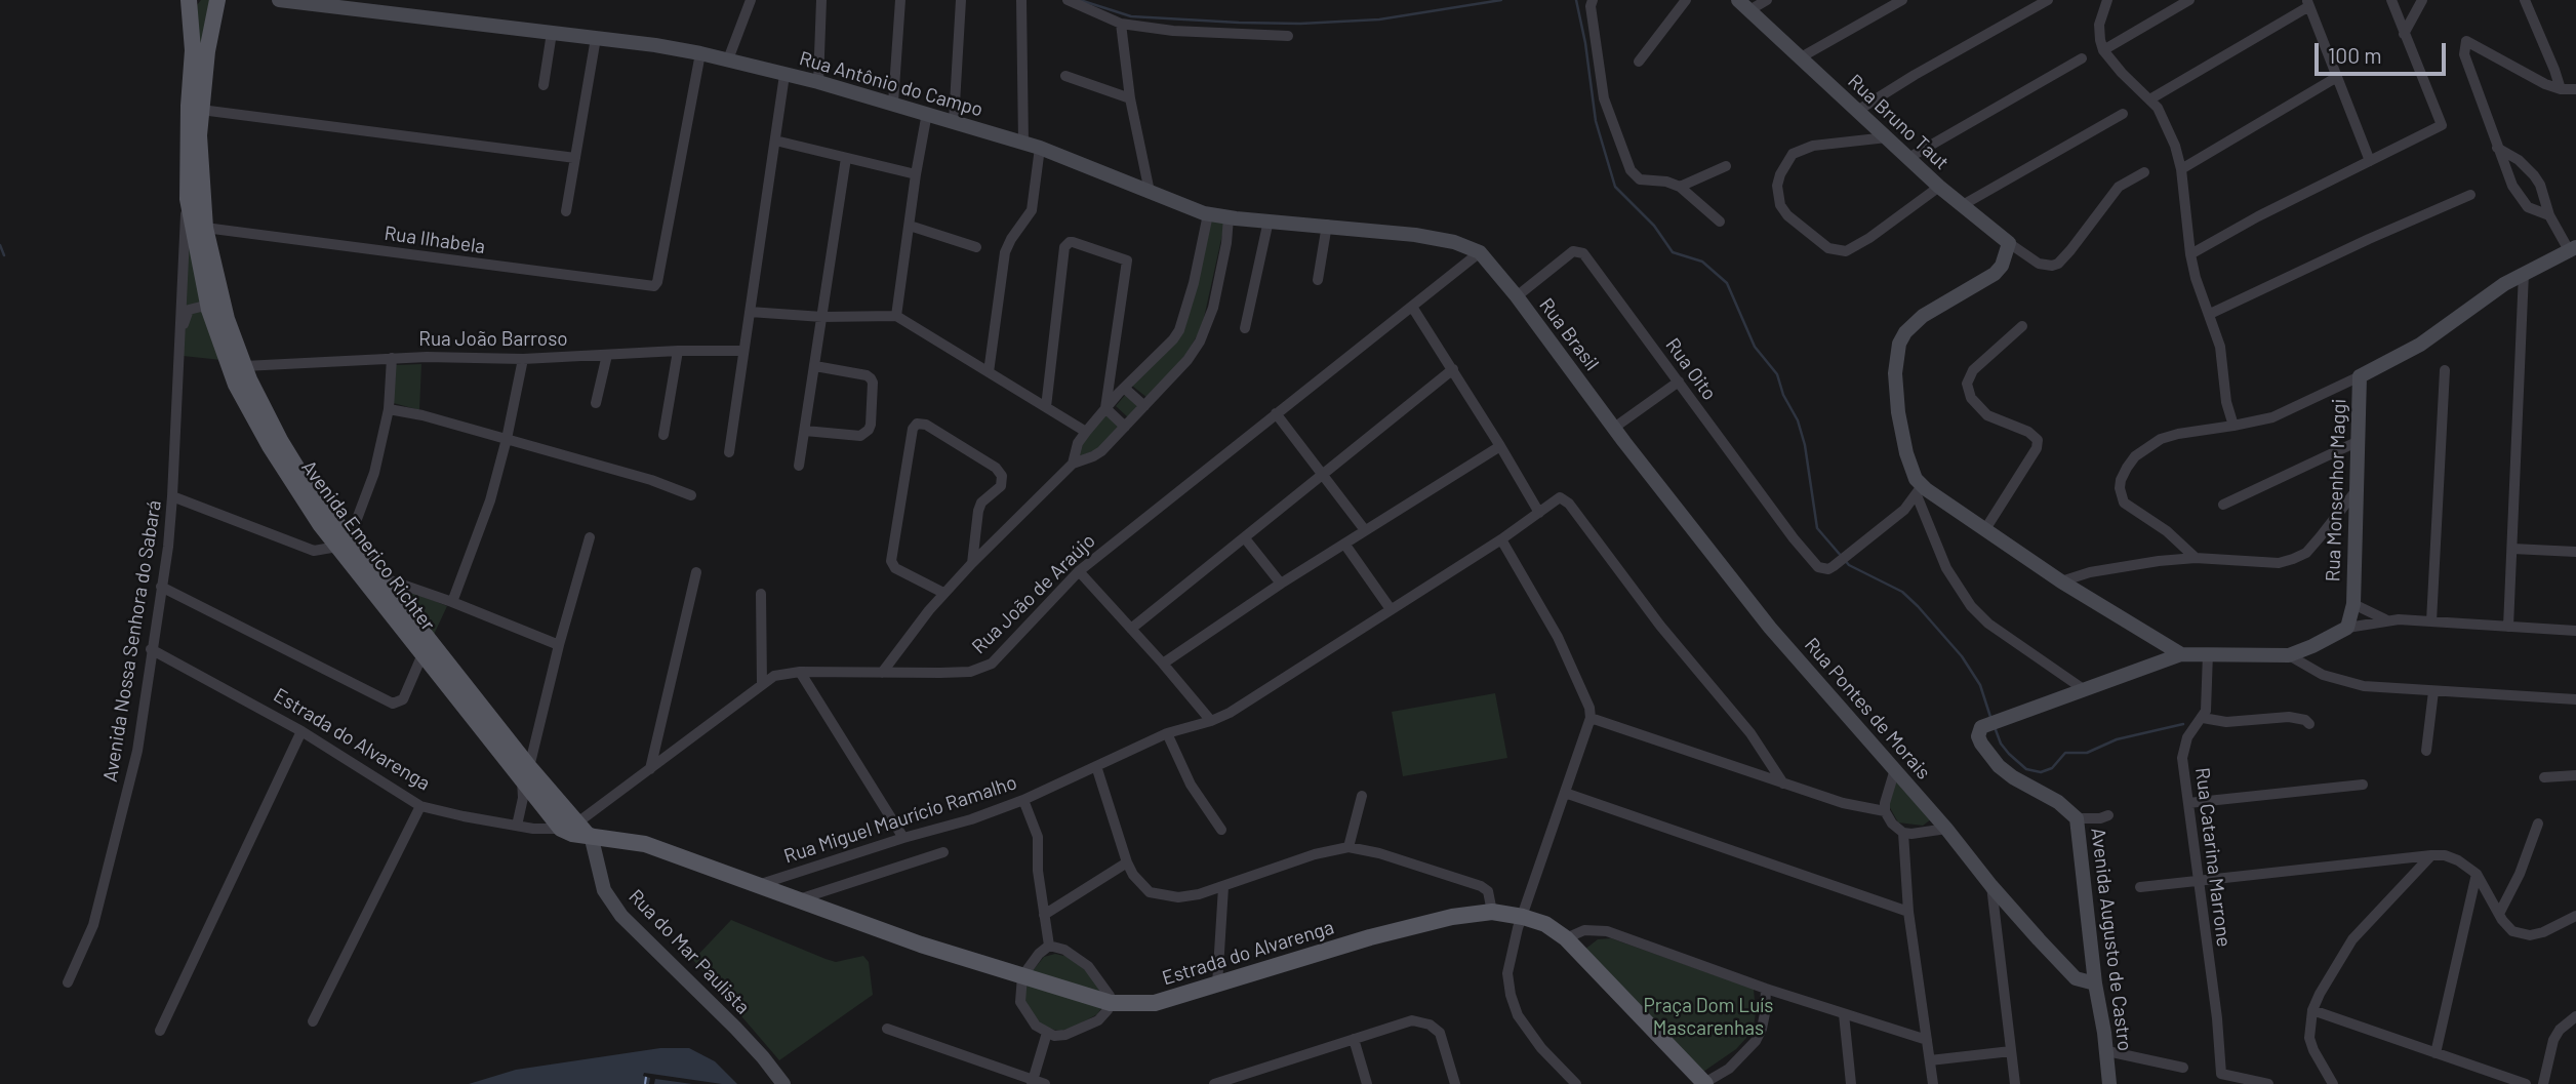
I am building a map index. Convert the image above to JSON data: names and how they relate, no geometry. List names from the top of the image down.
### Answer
{
  "streets": {
    "main road": ["Avenida Emerico Richter", "Estrada do Alvarenga"],
    "street": [
      "Rua Antônio do Campo",
      "Rua Bruno Taut",
      "Rua Ilhabela",
      "Rua Brasil",
      "Rua João Barroso",
      "Rua Oito",
      "Rua Monsenhor Maggi",
      "Rua João de Araújo",
      "Avenida Nossa Senhora do Sabará",
      "Rua Pontes de Morais",
      "Rua Miguel Maurício Ramalho",
      "Rua Catarina Marrone",
      "Avenida Augusto de Castro",
      "Rua do Mar Paulista"
    ]
  },
  "crossings": [
    ["Rua Antônio do Campo", "Rua Ilhabela"],
    ["Rua Antônio do Campo", "Rua Brasil"],
    ["Rua Antônio do Campo", "Rua João de Araújo"],
    ["Rua Ilhabela", "Avenida Emerico Richter"],
    ["Rua Brasil", "Rua Oito"],
    ["Rua Brasil", "Rua João de Araújo"],
    ["Rua Brasil", "Rua Pontes de Morais"],
    ["Rua João Barroso", "Avenida Emerico Richter"],
    ["Avenida Emerico Richter", "Rua João de Araújo"],
    ["Avenida Emerico Richter", "Avenida Nossa Senhora do Sabará"],
    ["Avenida Emerico Richter", "Estrada do Alvarenga"],
    ["Avenida Emerico Richter", "Rua do Mar Paulista"],
    ["Rua João de Araújo", "Estrada do Alvarenga"],
    ["Rua João de Araújo", "Rua do Mar Paulista"],
    ["Avenida Nossa Senhora do Sabará", "Estrada do Alvarenga"],
    ["Rua Pontes de Morais", "Avenida Augusto de Castro"],
    ["Estrada do Alvarenga", "Rua Miguel Maurício Ramalho"],
    ["Estrada do Alvarenga", "Rua do Mar Paulista"]
  ],
  "parks": ["Praça Dom Luís Mascarenhas"],
  "scale_bar": "100 m"
}
